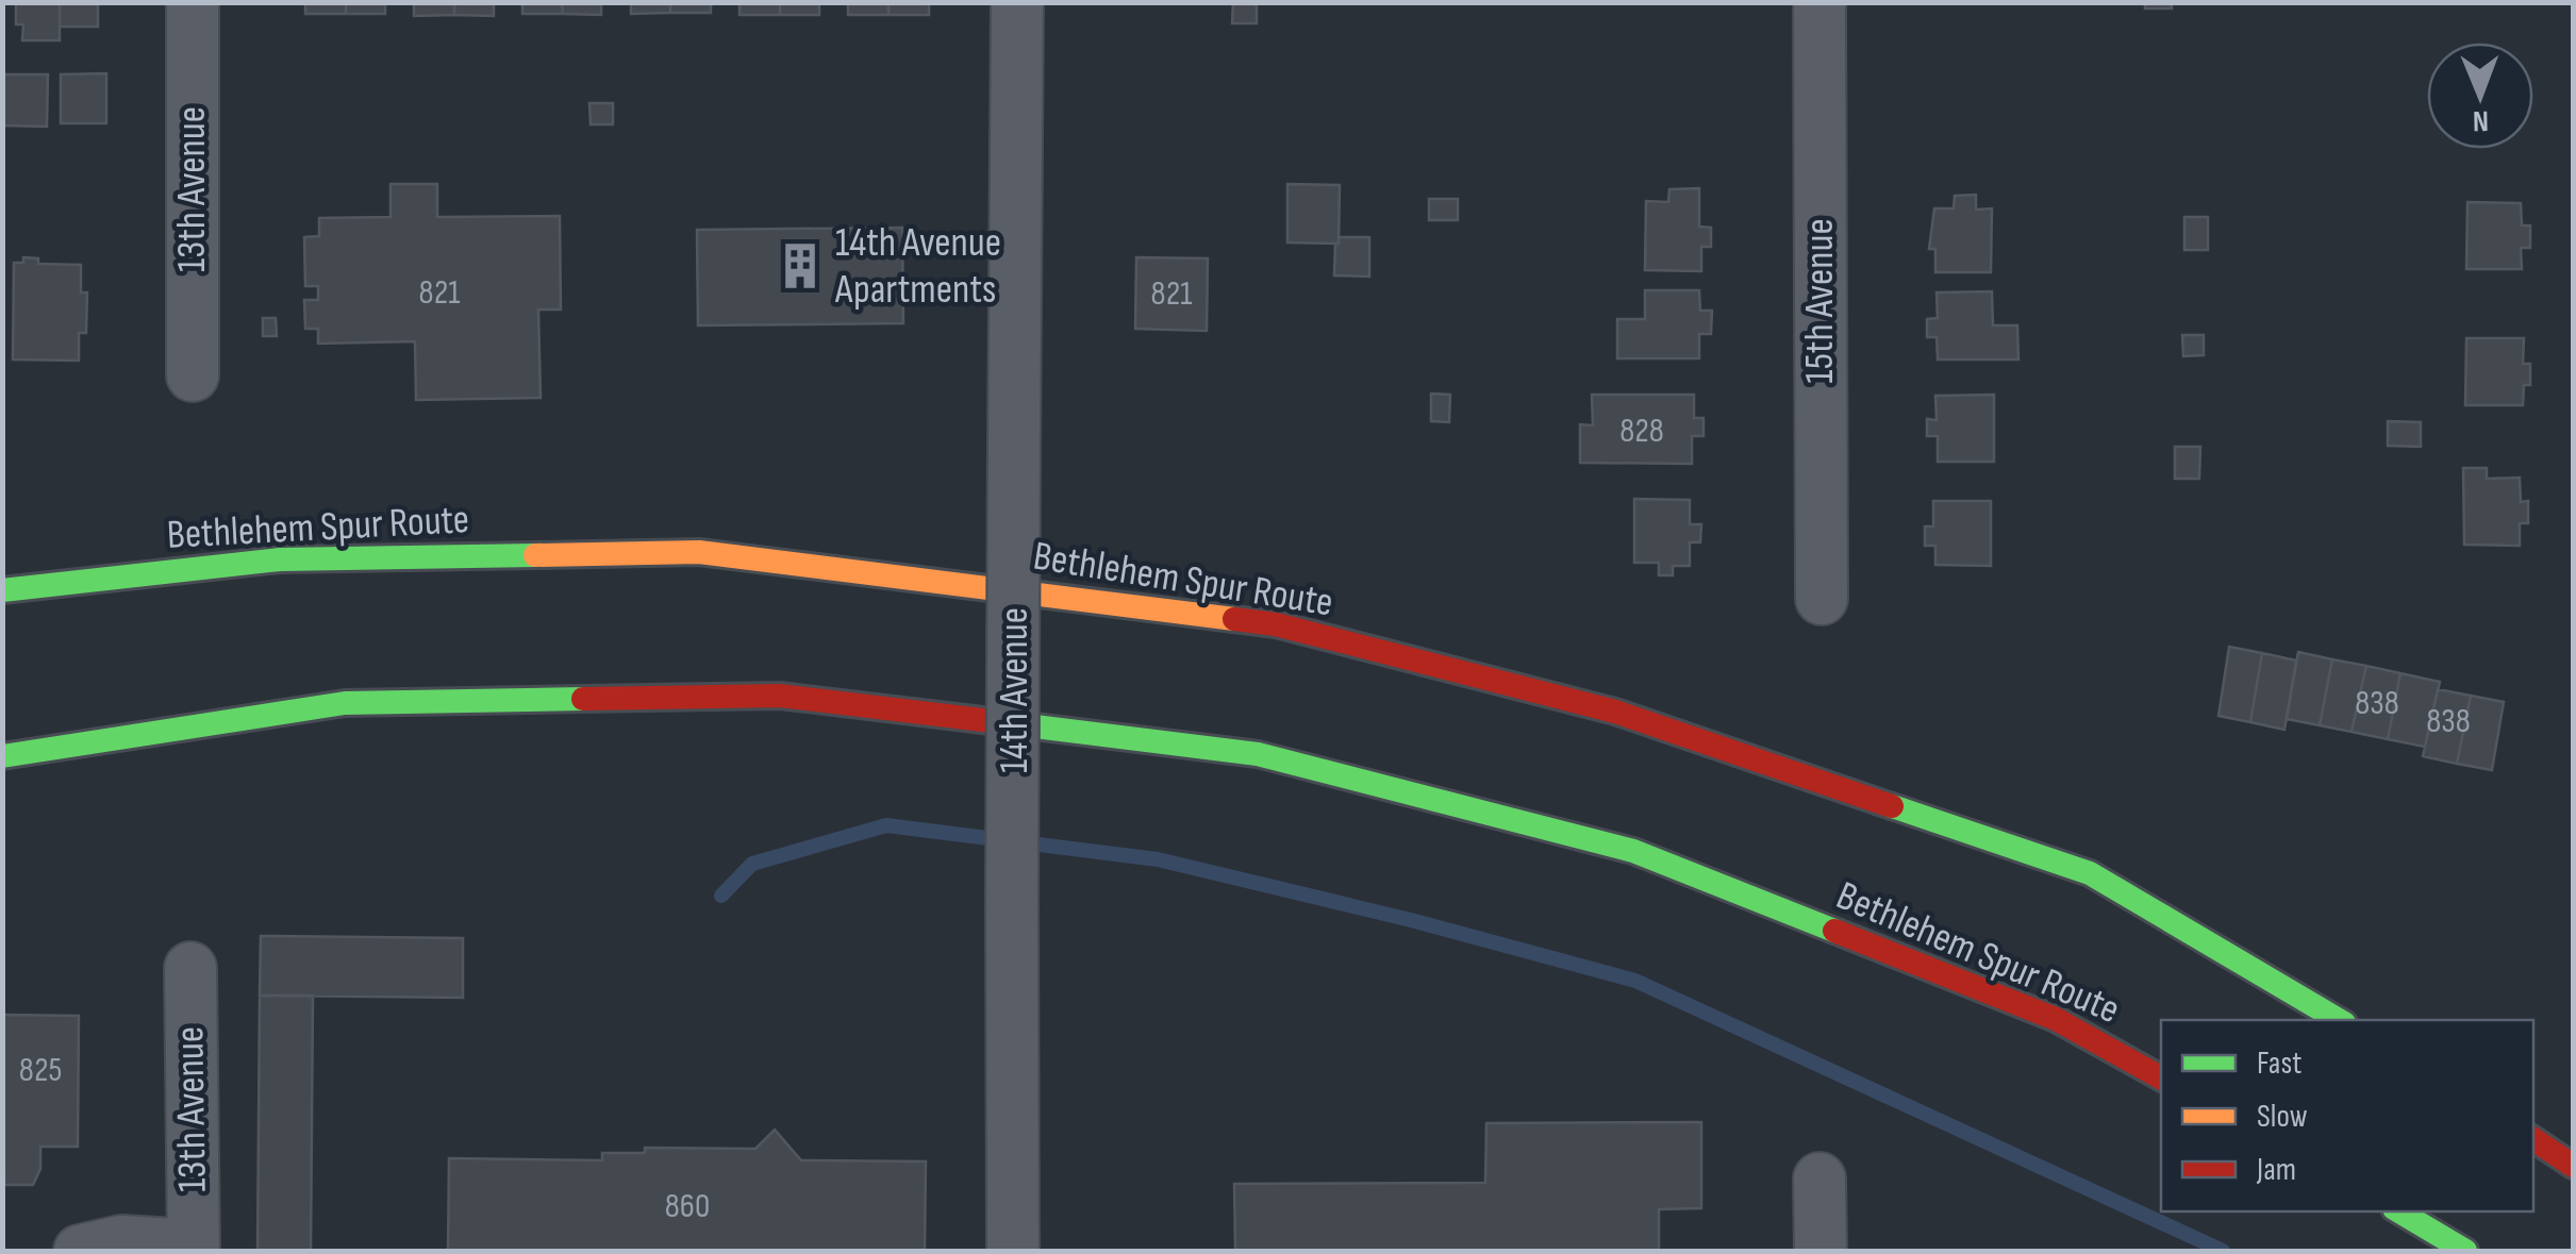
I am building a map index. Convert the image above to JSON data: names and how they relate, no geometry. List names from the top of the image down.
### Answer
{
  "streets": {
    "highway": ["Bethlehem Spur Route"],
    "street": ["13th Avenue", "15th Avenue", "14th Avenue"]
  },
  "places": {
    "building": ["14th Avenue Apartments"]
  },
  "house_numbers": [
    "821",
    "821",
    "828",
    "838",
    "838",
    "825",
    "860"
  ],
  "legend": ["Fast", "Slow", "Jam"],
  "north": "bottom"
}
